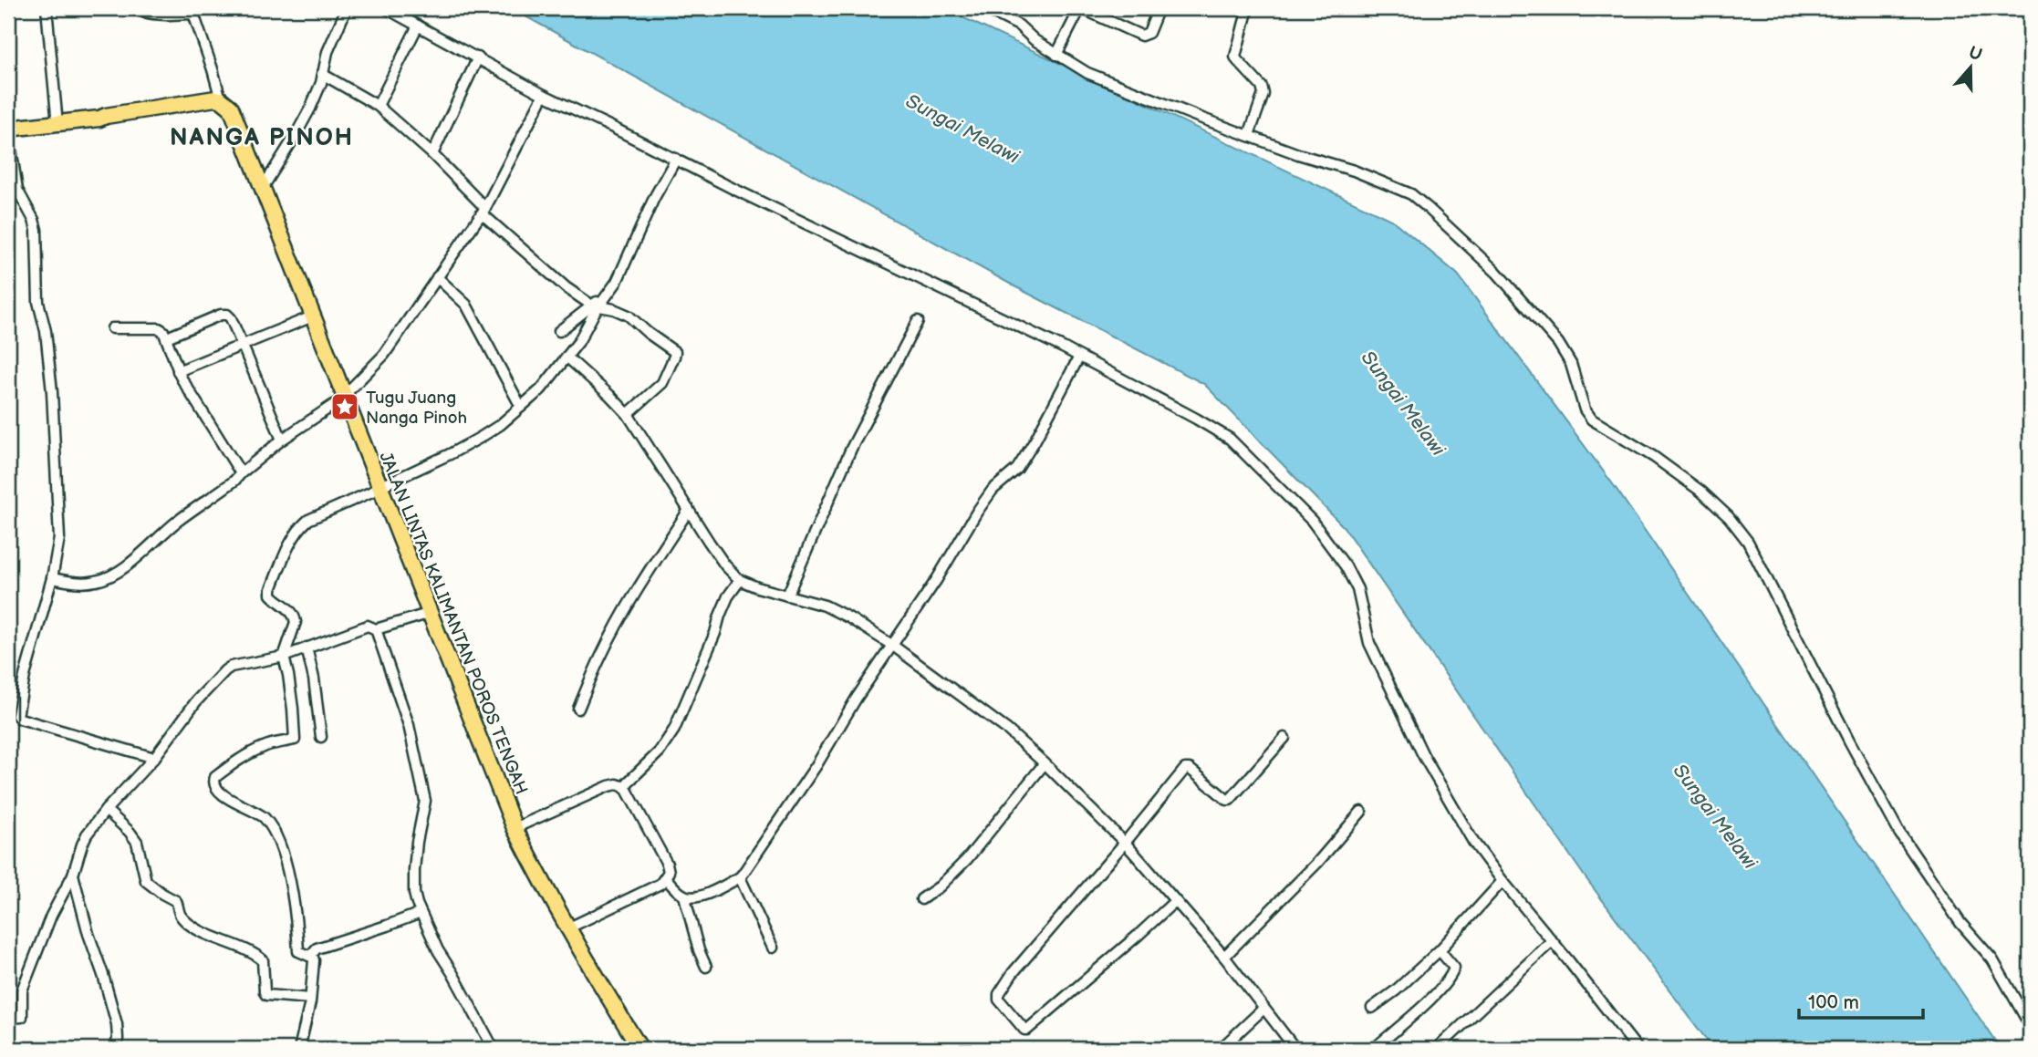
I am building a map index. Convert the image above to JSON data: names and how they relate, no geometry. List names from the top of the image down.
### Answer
{
  "streets": {
    "main road": ["JALAN LINTAS KALIMANTAN POROS TENGAH"]
  },
  "districts": ["NANGA PINOH"],
  "water": ["Sungai Melawi"],
  "places": {
    "place": ["Tugu Juang Nanga Pinoh"]
  },
  "scale_bar": "100 m",
  "north": "top"
}
